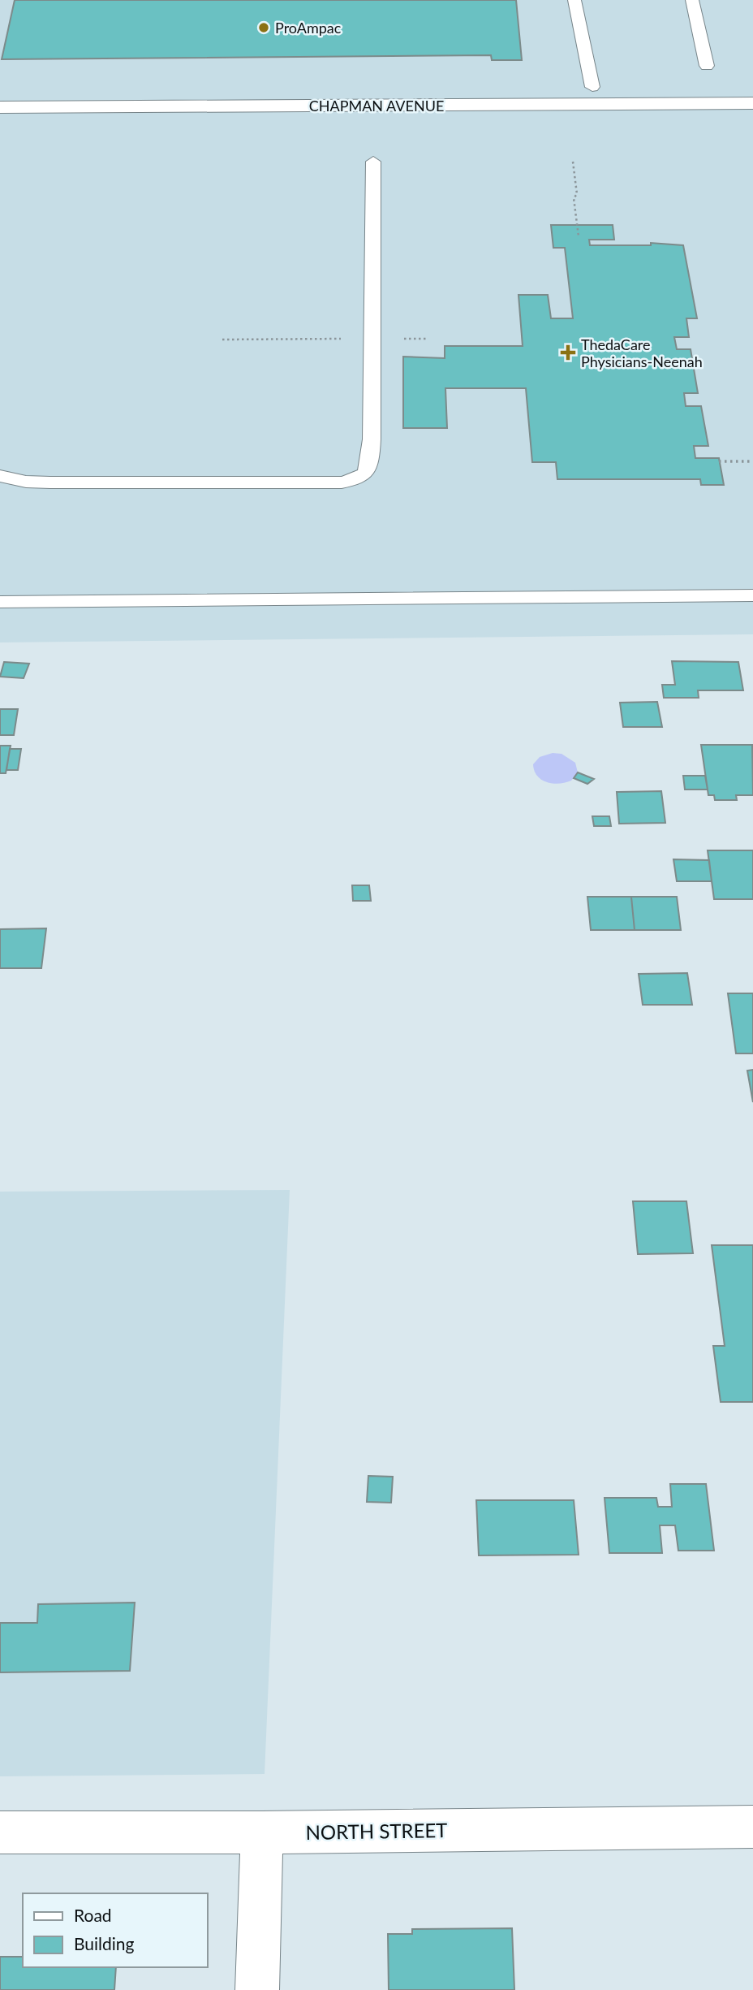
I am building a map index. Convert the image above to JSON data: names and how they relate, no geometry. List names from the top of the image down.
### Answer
{
  "streets": {
    "street": ["CHAPMAN AVENUE", "NORTH STREET"]
  },
  "places": {
    "other": ["ProAmpac"],
    "health": ["ThedaCare Physicians-Neenah"]
  },
  "legend": ["Road", "Building"]
}
